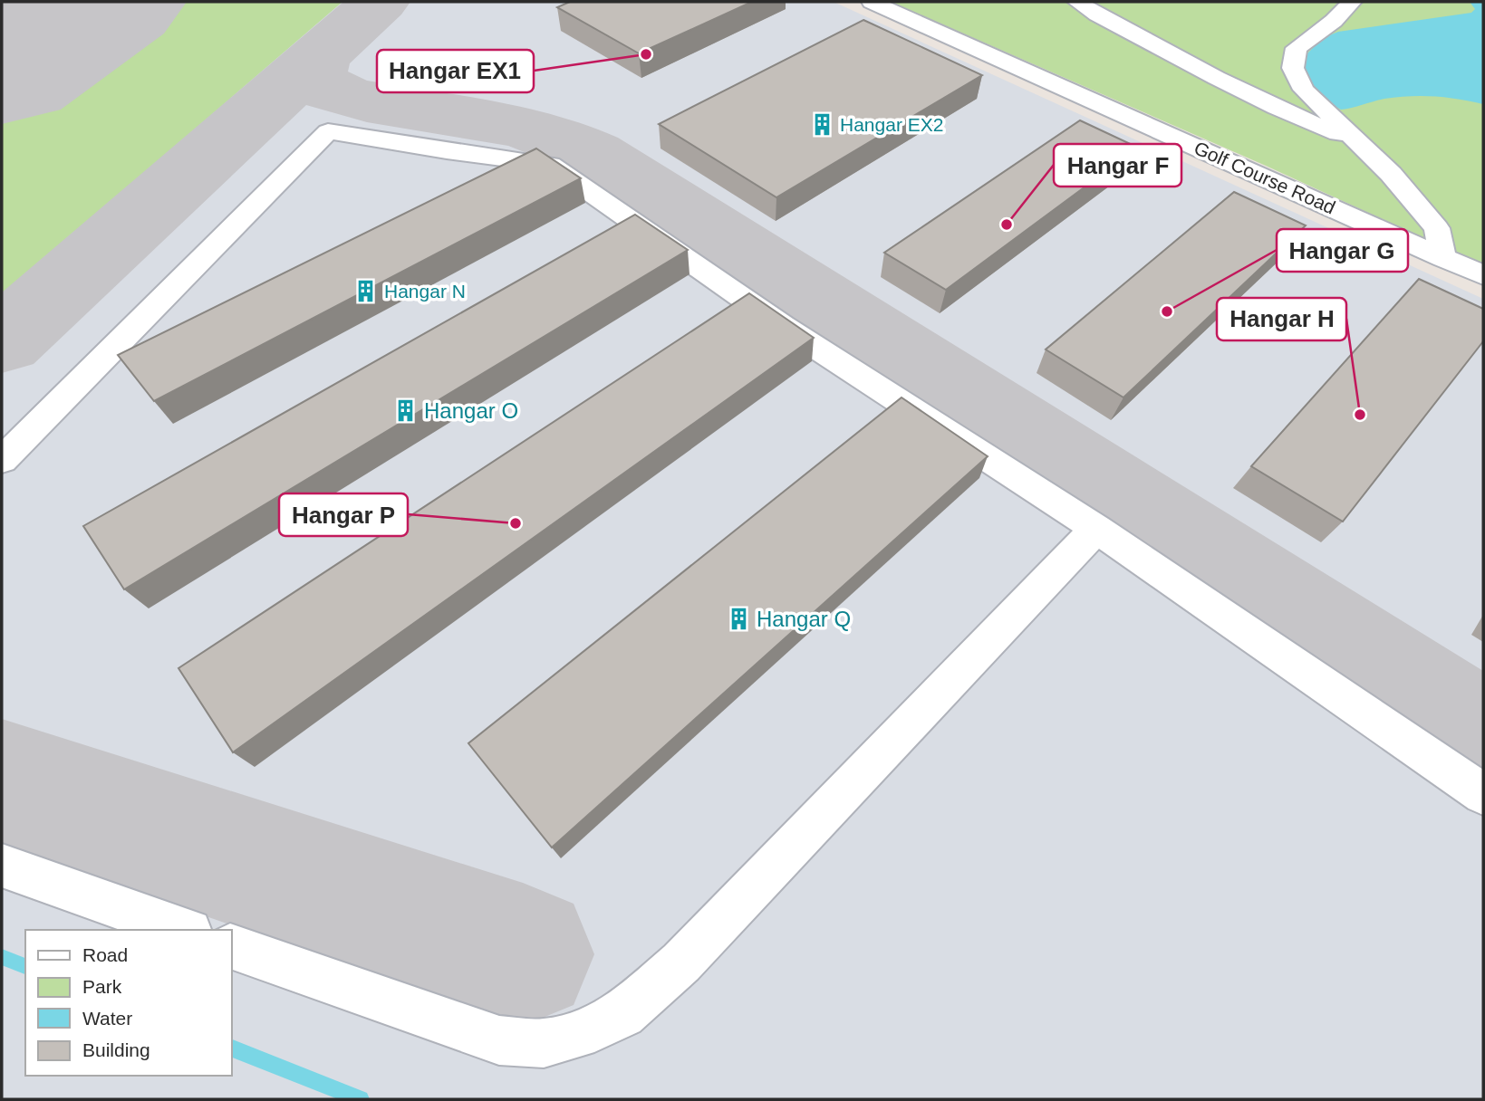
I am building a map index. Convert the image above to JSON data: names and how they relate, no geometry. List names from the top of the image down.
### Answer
{
  "streets": {
    "street": ["Golf Course Road"]
  },
  "places": {
    "other": [
      "Hangar EX1",
      "Hangar F",
      "Hangar G",
      "Hangar H",
      "Hangar P"
    ],
    "building": [
      "Hangar EX2",
      "Hangar N",
      "Hangar O",
      "Hangar Q"
    ]
  },
  "legend": [
    "Road",
    "Park",
    "Water",
    "Building"
  ]
}
